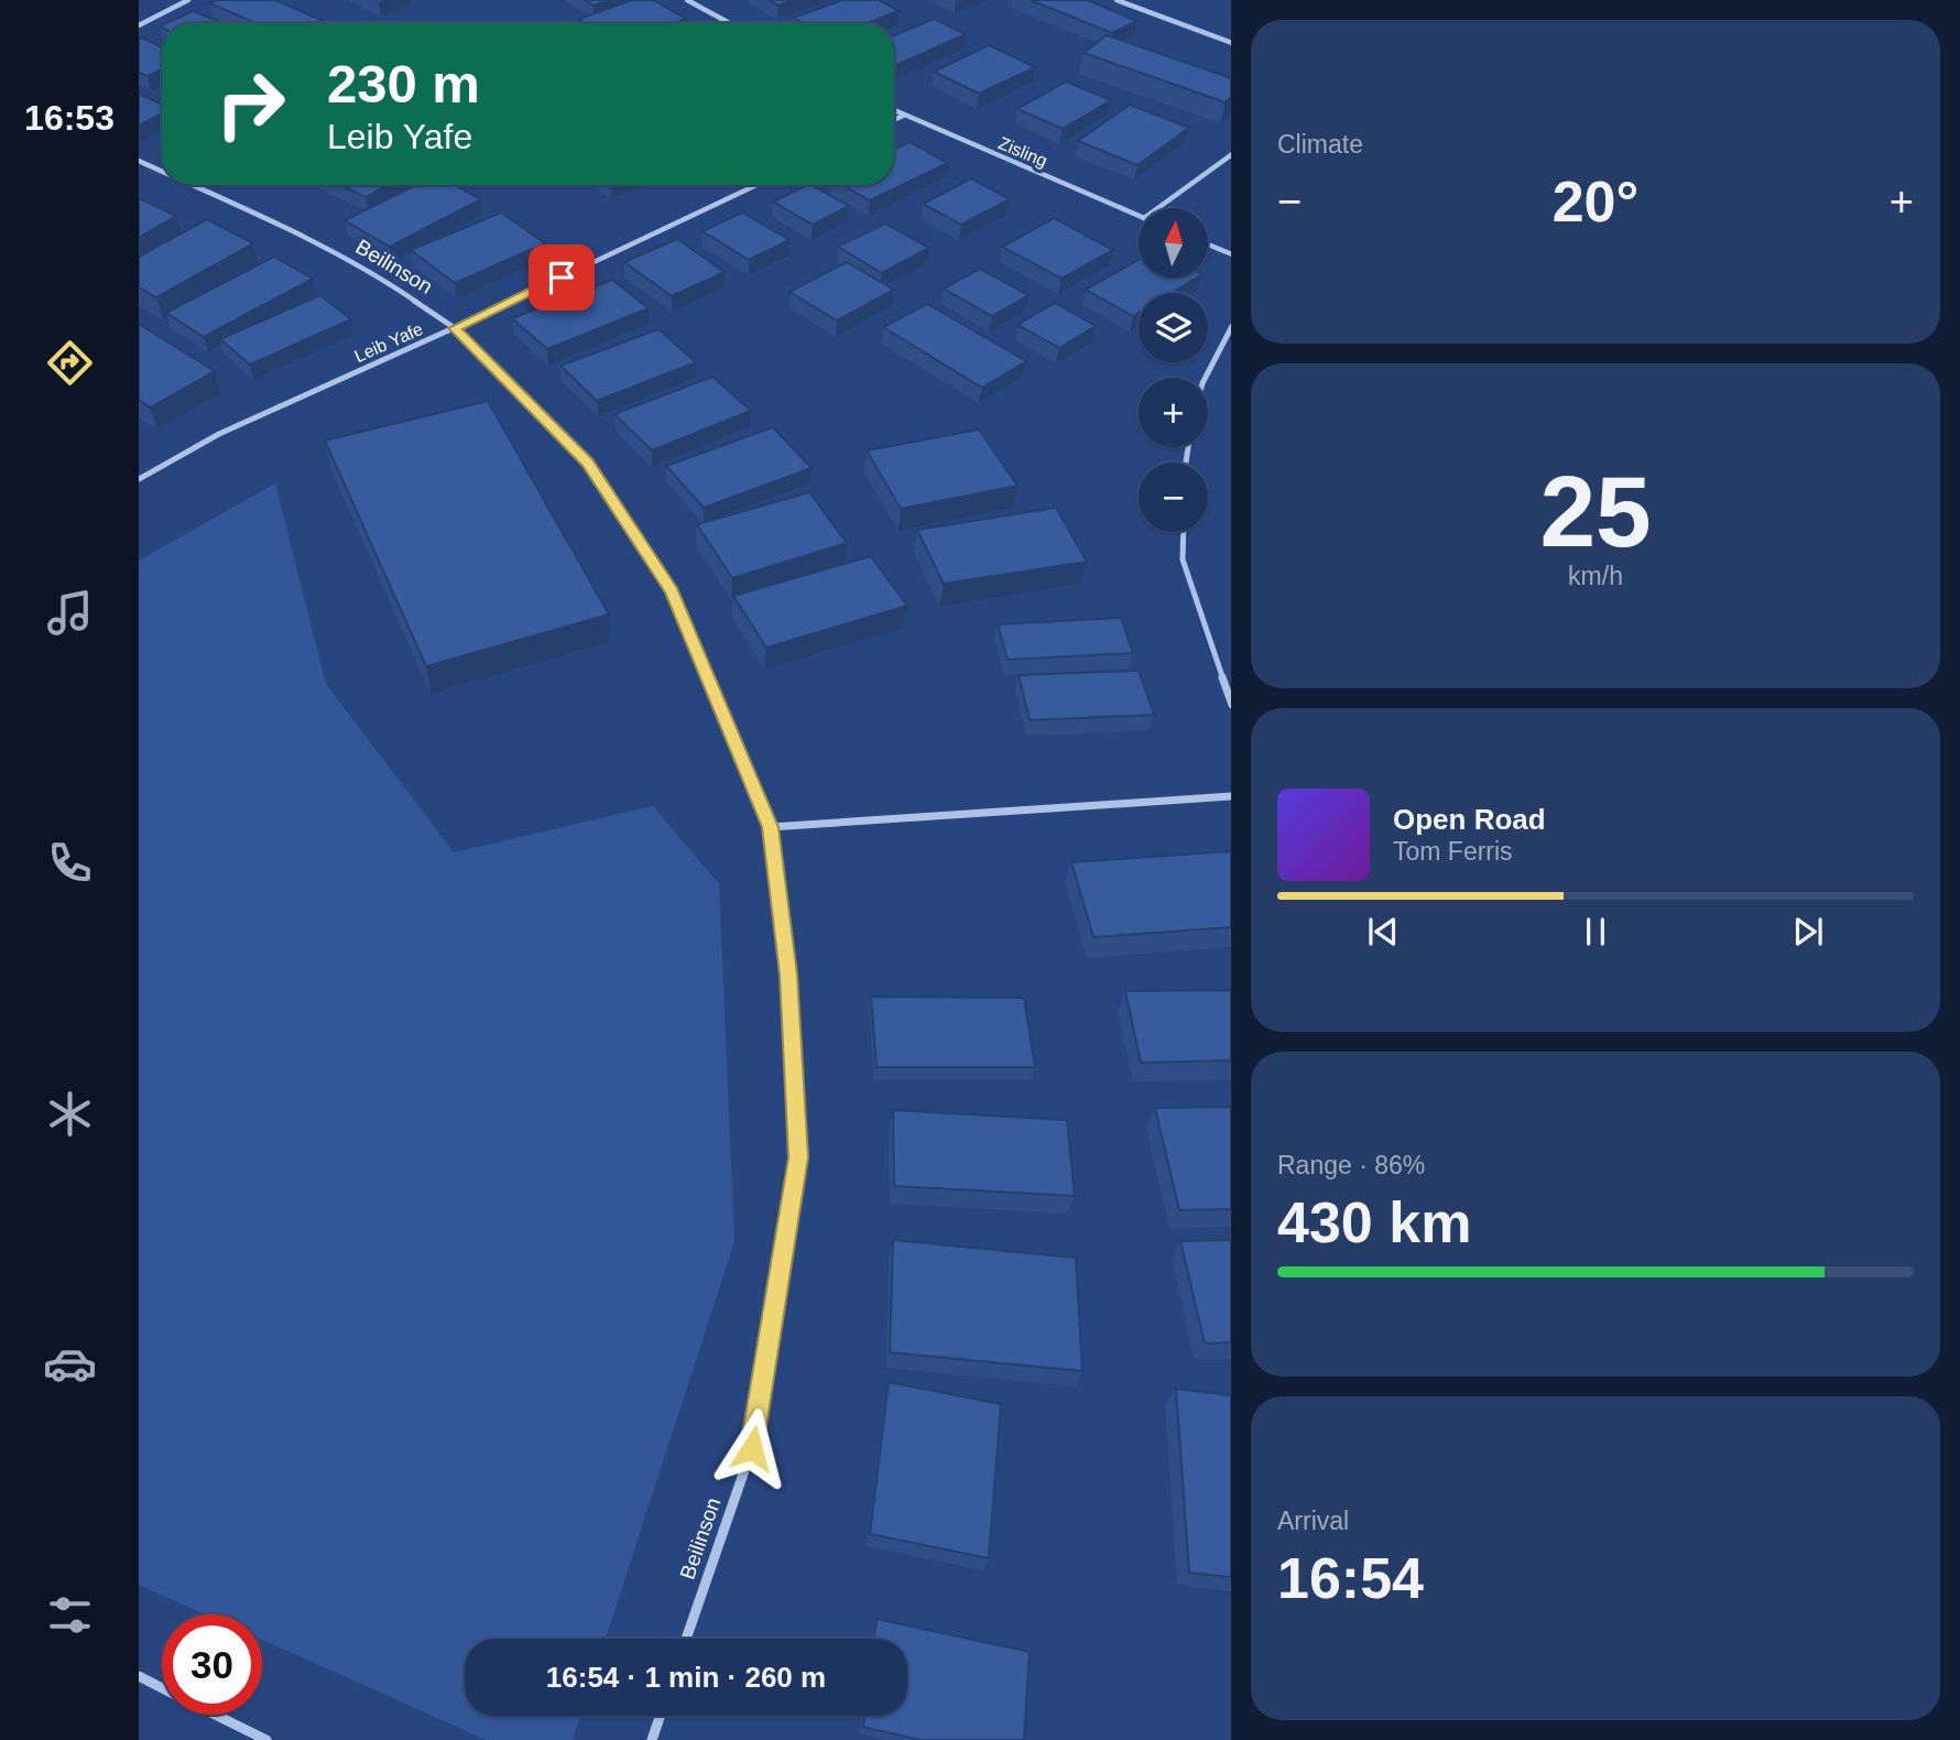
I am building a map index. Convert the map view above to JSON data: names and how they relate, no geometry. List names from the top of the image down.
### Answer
{
  "streets": {
    "street": ["Zisling", "Beilinson", "Leib Yafe"]
  },
  "crossings": [
    ["Beilinson", "Leib Yafe"]
  ],
  "north": "top",
  "page": {
    "tabs": "16:53",
    "tile": [
      "Climate",
      ["25", "km/h"],
      ["Range · 86%", "430 km"],
      ["Arrival", "16:54"]
    ],
    "turn": ["230 m", "Leib Yafe"],
    "heat": ["−", "20°", "+"],
    "map_buttons": ["+", "−"],
    "song": ["Open Road", "Tom Ferris"],
    "limit": "30",
    "trip": "16:54 · 1 min · 260 m"
  }
}
